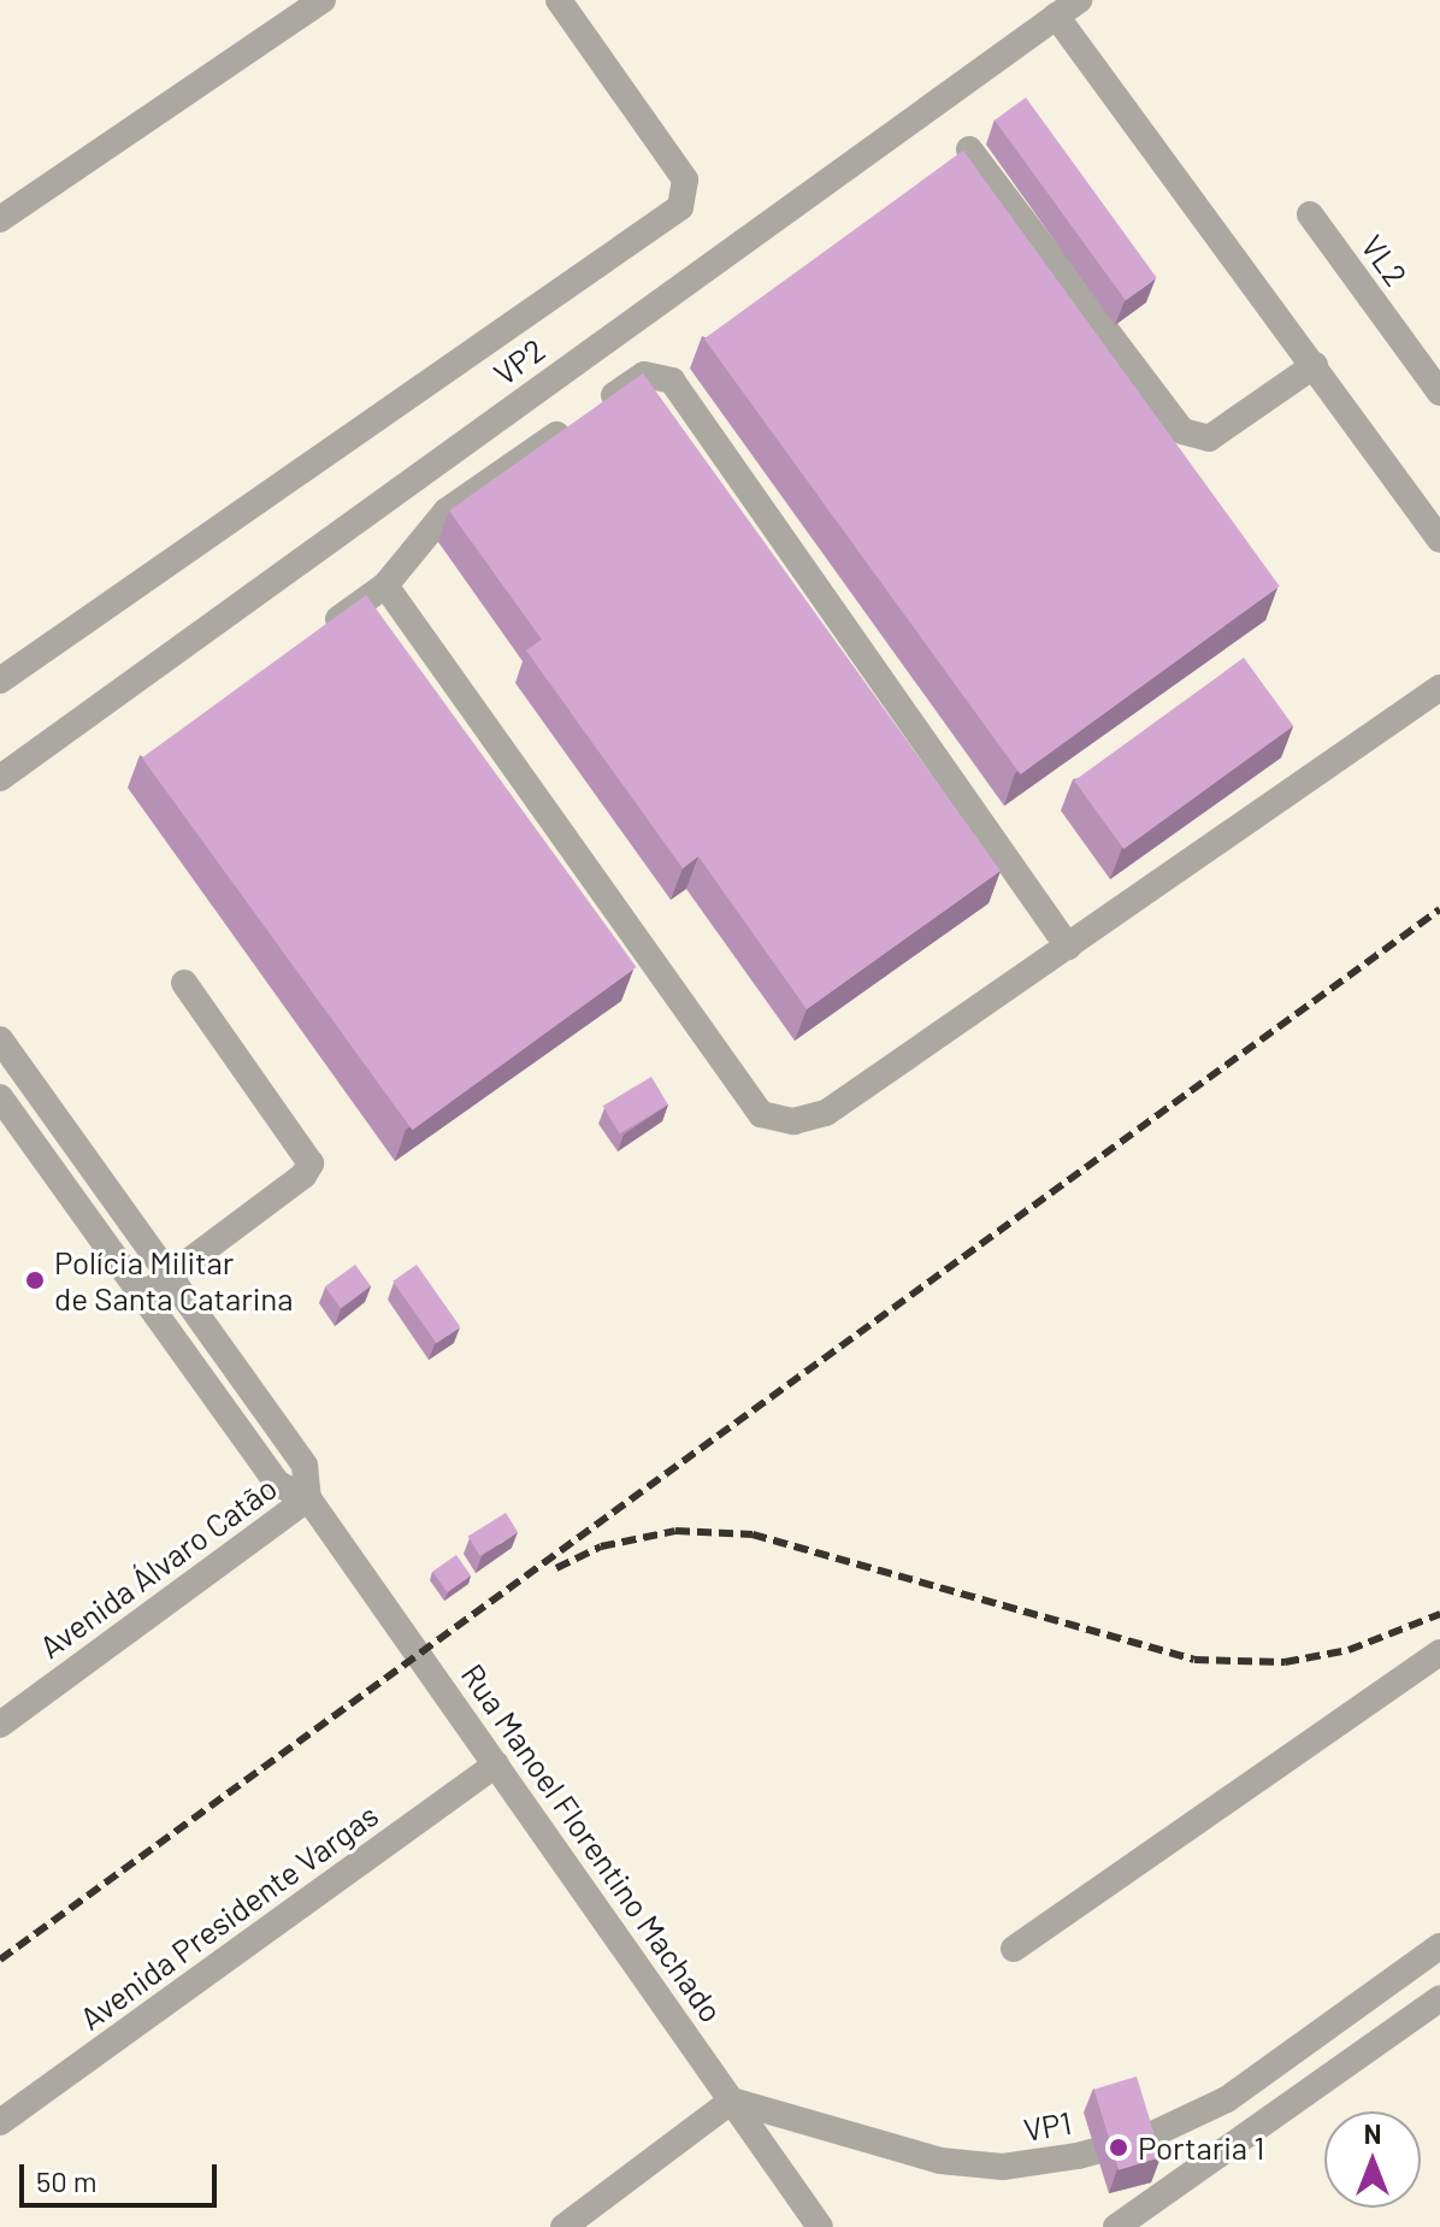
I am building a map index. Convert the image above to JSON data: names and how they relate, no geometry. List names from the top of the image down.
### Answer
{
  "streets": {
    "street": [
      "VL2",
      "VP2",
      "Avenida Álvaro Catão",
      "Rua Manoel Florentino Machado",
      "Avenida Presidente Vargas",
      "VP1"
    ]
  },
  "crossings": [
    ["Avenida Álvaro Catão", "Rua Manoel Florentino Machado"],
    ["Rua Manoel Florentino Machado", "Avenida Presidente Vargas"],
    ["Rua Manoel Florentino Machado", "VP1"]
  ],
  "places": ["Polícia Militar de Santa Catarina", "Portaria 1"],
  "scale_bar": "50 m",
  "north": "top"
}
